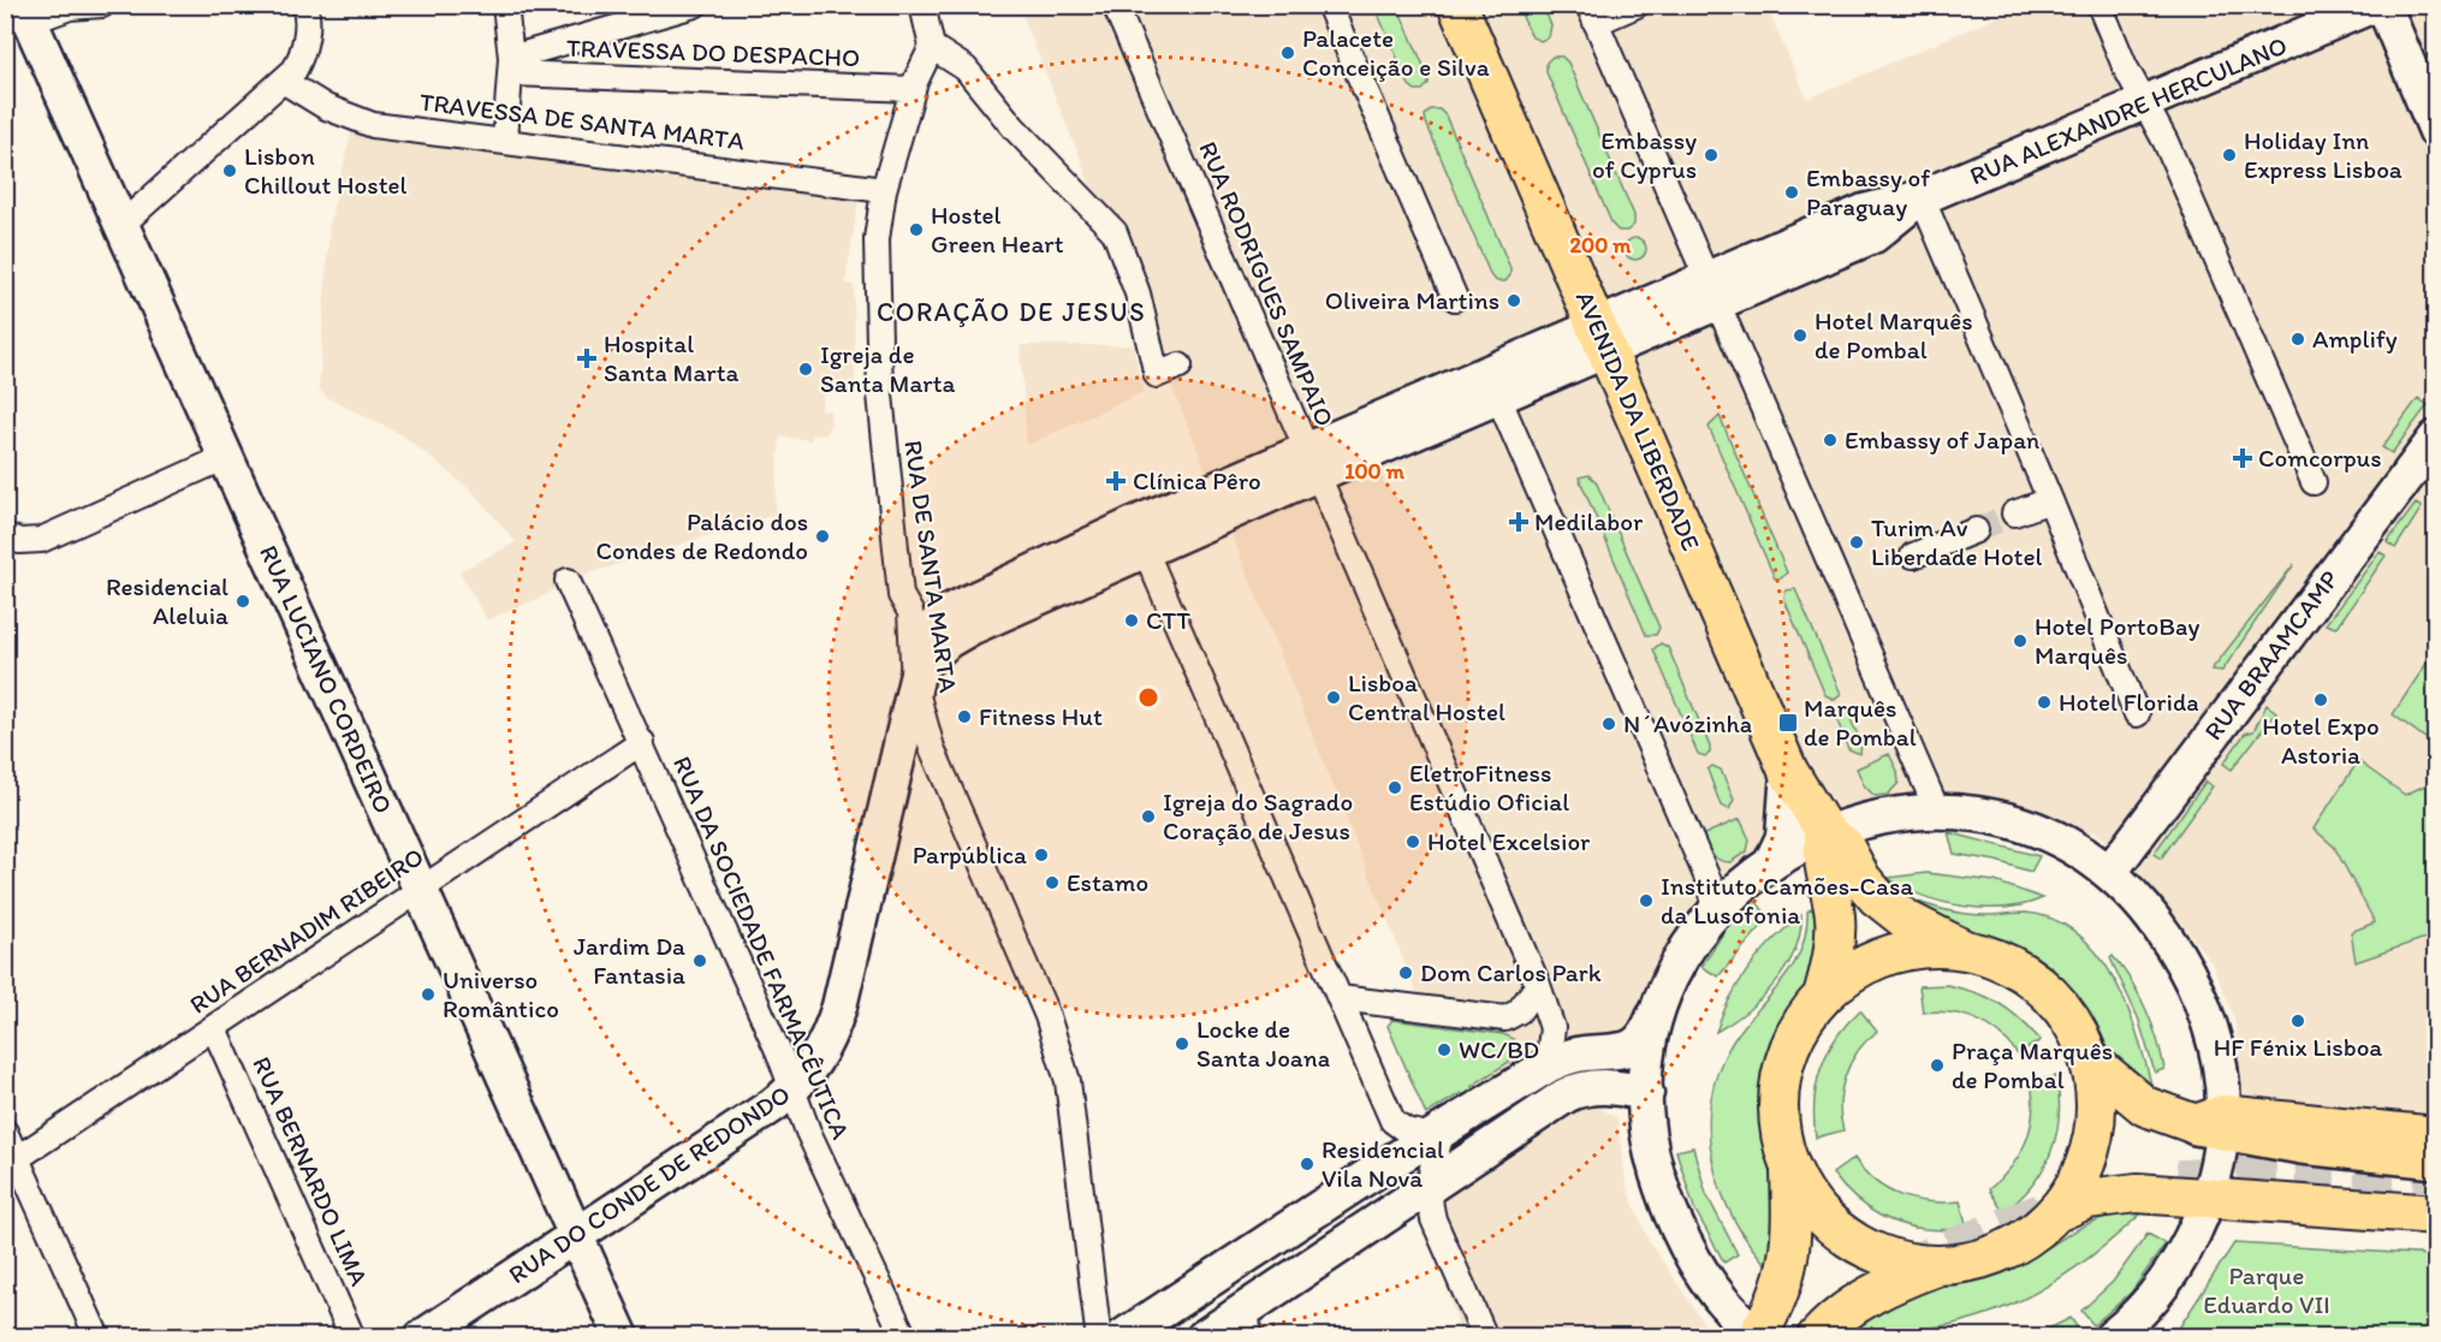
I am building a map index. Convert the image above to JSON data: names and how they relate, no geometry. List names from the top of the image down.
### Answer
{
  "streets": {
    "main road": ["AVENIDA DA LIBERDADE"],
    "street": [
      "TRAVESSA DO DESPACHO",
      "RUA ALEXANDRE HERCULANO",
      "TRAVESSA DE SANTA MARTA",
      "RUA RODRIGUES SAMPAIO",
      "RUA DE SANTA MARTA",
      "RUA BRAAMCAMP",
      "RUA LUCIANO CORDEIRO",
      "RUA BERNADIM RIBEIRO",
      "RUA DA SOCIEDADE FARMACÊUTICA",
      "RUA BERNARDO LIMA",
      "RUA DO CONDE DE REDONDO"
    ]
  },
  "crossings": [
    ["TRAVESSA DO DESPACHO", "RUA DE SANTA MARTA"],
    ["RUA ALEXANDRE HERCULANO", "RUA RODRIGUES SAMPAIO"],
    ["RUA ALEXANDRE HERCULANO", "AVENIDA DA LIBERDADE"],
    ["RUA ALEXANDRE HERCULANO", "RUA DE SANTA MARTA"],
    ["RUA ALEXANDRE HERCULANO", "RUA DO CONDE DE REDONDO"],
    ["TRAVESSA DE SANTA MARTA", "RUA DE SANTA MARTA"],
    ["RUA DE SANTA MARTA", "RUA DO CONDE DE REDONDO"],
    ["RUA LUCIANO CORDEIRO", "RUA BERNADIM RIBEIRO"],
    ["RUA LUCIANO CORDEIRO", "RUA DO CONDE DE REDONDO"],
    ["RUA BERNADIM RIBEIRO", "RUA DA SOCIEDADE FARMACÊUTICA"],
    ["RUA BERNADIM RIBEIRO", "RUA BERNARDO LIMA"],
    ["RUA DA SOCIEDADE FARMACÊUTICA", "RUA DO CONDE DE REDONDO"]
  ],
  "districts": ["CORAÇÃO DE JESUS"],
  "parks": ["Parque Eduardo VII"],
  "places": {
    "other": [
      "Palacete Conceição e Silva",
      "Embassy of Cyprus",
      "Holiday Inn Express Lisboa",
      "Lisbon Chillout Hostel",
      "Embassy of Paraguay",
      "Hostel Green Heart",
      "Oliveira Martins",
      "Hotel Marquês de Pombal",
      "Amplify",
      "Igreja de Santa Marta",
      "Embassy of Japan",
      "Palácio dos Condes de Redondo",
      "Turim Av Liberdade Hotel",
      "Residencial Aleluia",
      "CTT",
      "Hotel PortoBay Marquês",
      "Lisboa Central Hostel",
      "Hotel Expo Astoria",
      "Hotel Florida",
      "Fitness Hut",
      "N´Avózinha",
      "EletroFitness Estúdio Oficial",
      "Igreja do Sagrado Coração de Jesus",
      "Hotel Excelsior",
      "Parpública",
      "Estamo",
      "Instituto Camões-Casa da Lusofonia",
      "Jardim Da Fantasia",
      "Dom Carlos Park",
      "Universo Romântico",
      "HF Fénix Lisboa",
      "Locke de Santa Joana",
      "WC/BD",
      "Praça Marquês de Pombal",
      "Residencial Vila Nova"
    ],
    "health": [
      "Hospital Santa Marta",
      "Comcorpus",
      "Clínica Pêro",
      "Medilabor"
    ],
    "transit": ["Marquês de Pombal"]
  },
  "rings": ["200 m", "100 m"]
}
